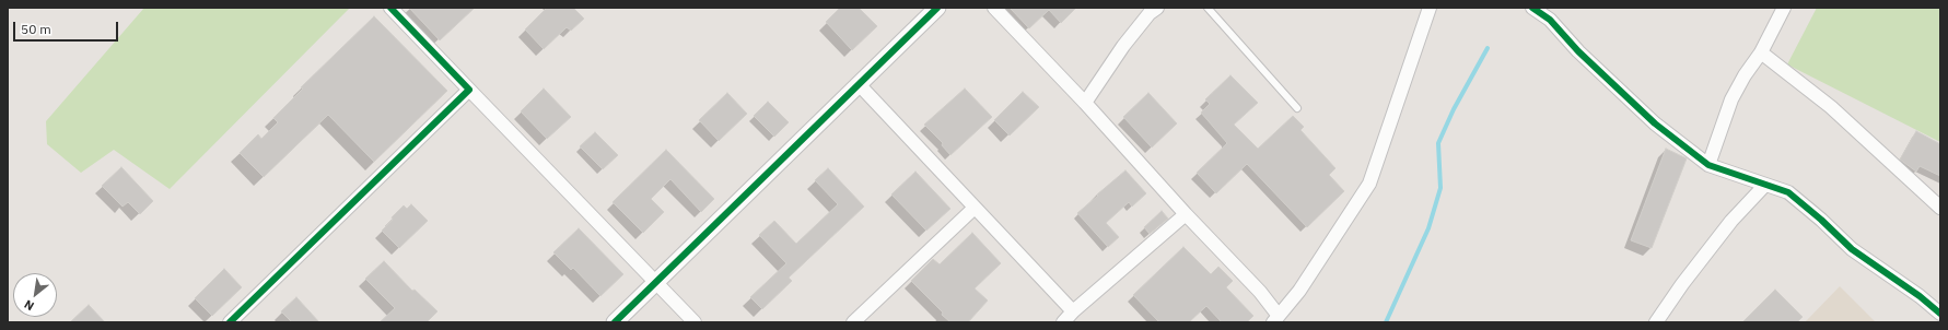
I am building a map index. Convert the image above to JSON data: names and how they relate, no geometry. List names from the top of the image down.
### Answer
{
  "scale_bar": "50 m",
  "north": "bottom left"
}
